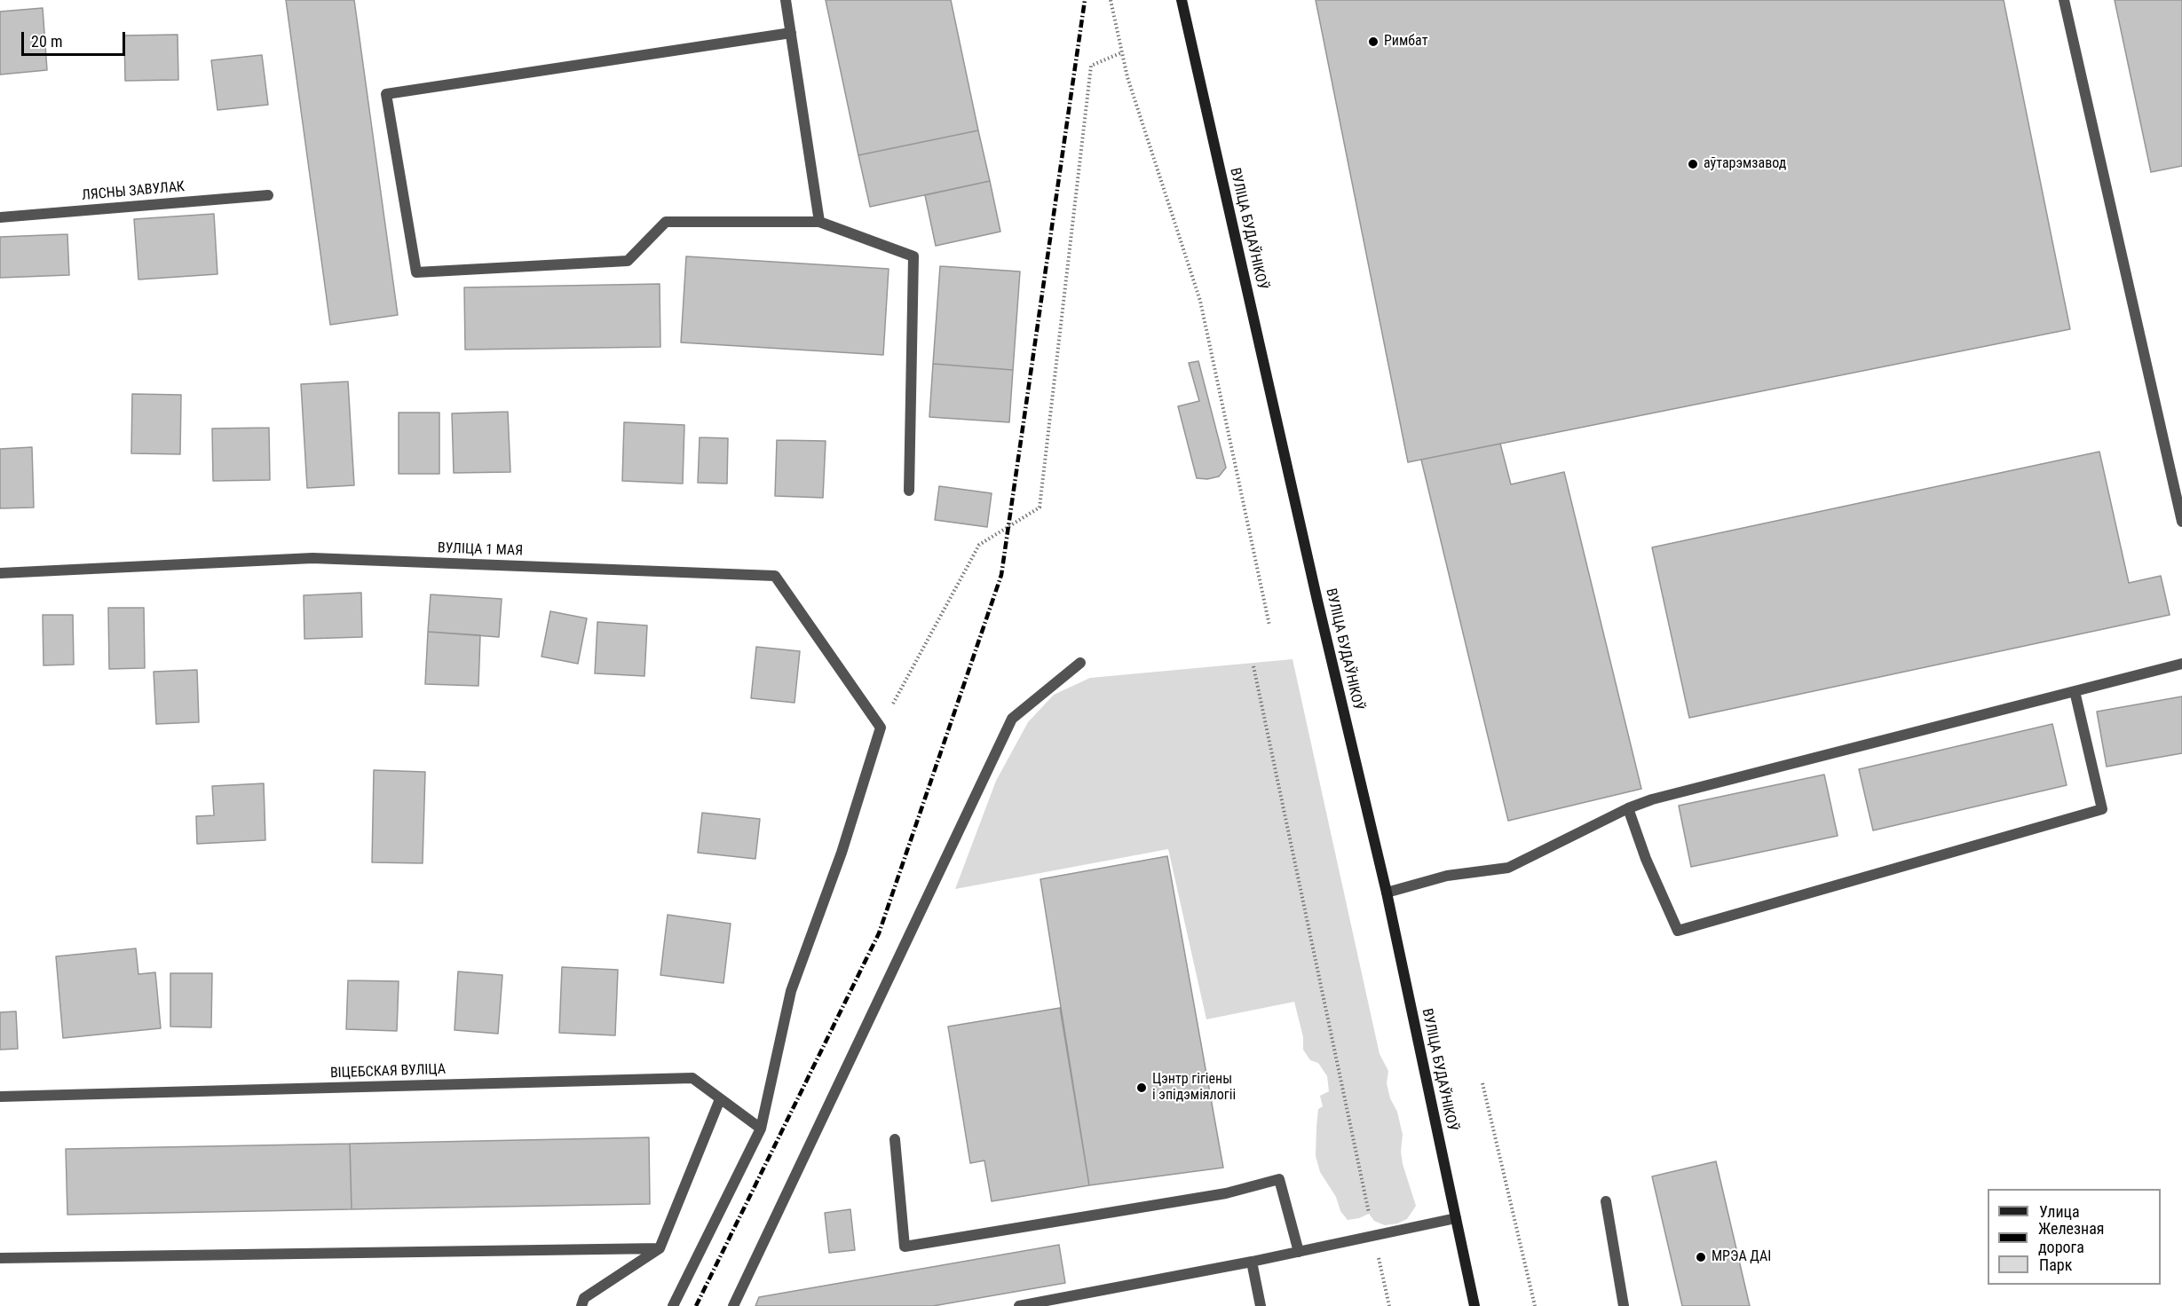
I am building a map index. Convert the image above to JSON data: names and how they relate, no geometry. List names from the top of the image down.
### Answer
{
  "streets": {
    "main road": ["ВУЛІЦА БУДАЎНІКОЎ"],
    "street": ["ЛЯСНЫ ЗАВУЛАК", "ВУЛІЦА 1 МАЯ", "ВІЦЕБСКАЯ ВУЛІЦА"]
  },
  "places": [
    "Римбат",
    "аўтарэмзавод",
    "Цэнтр гігіены і эпідэміялогіі",
    "МРЭА ДАІ"
  ],
  "legend": ["Улица", "Железная дорога", "Парк"],
  "scale_bar": "20 m"
}
